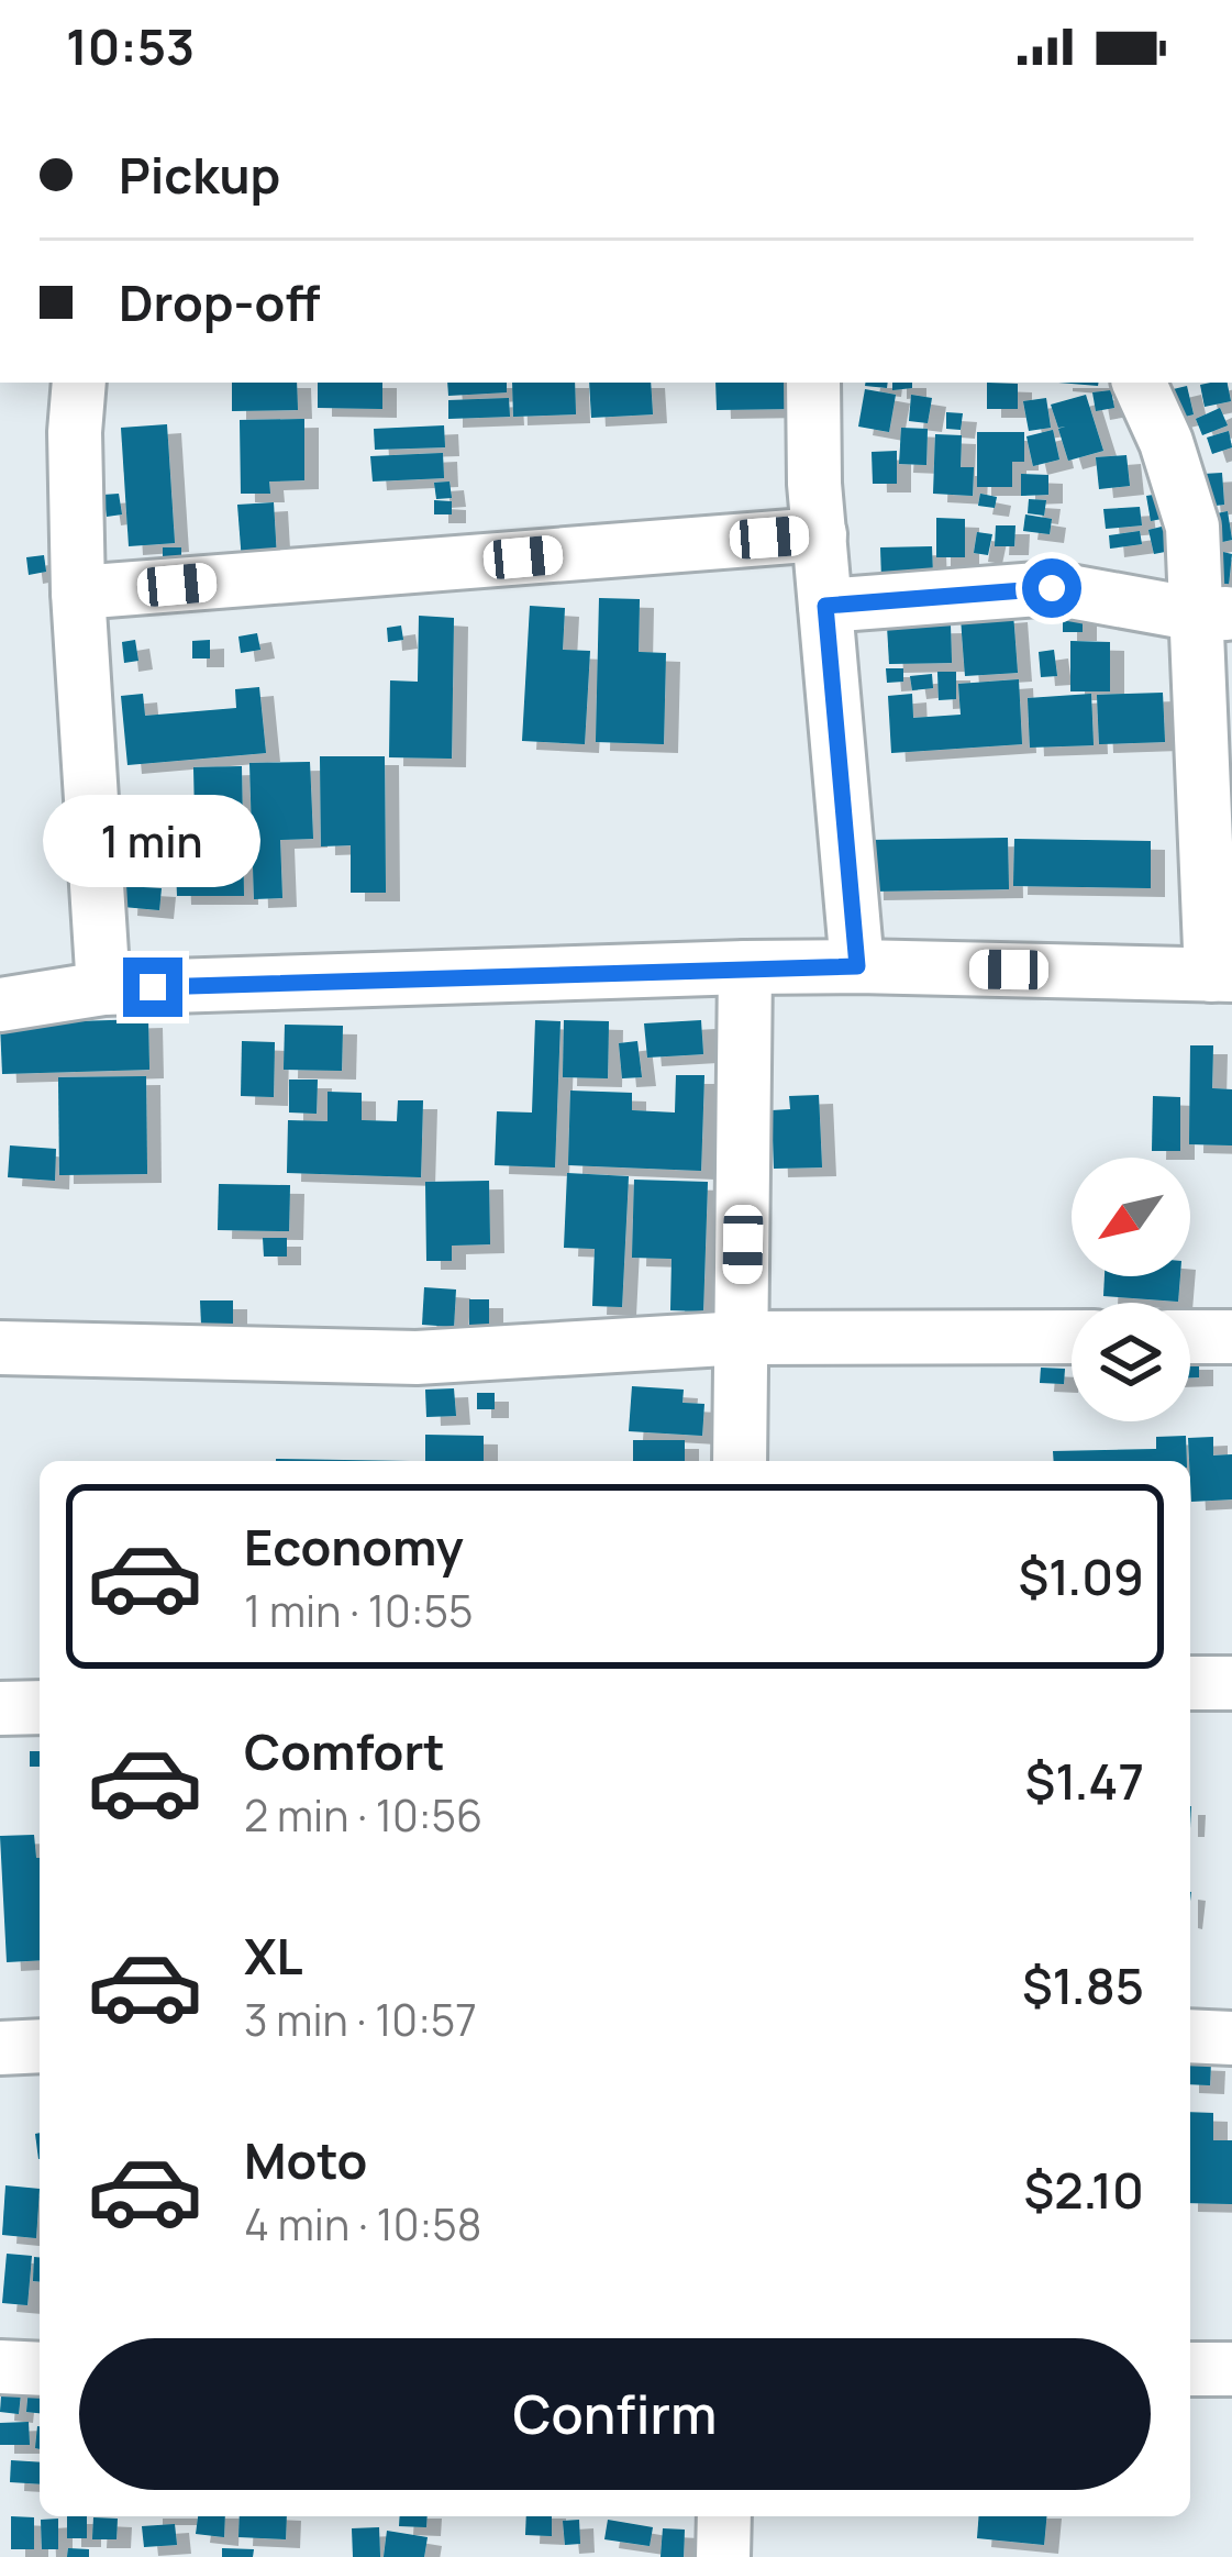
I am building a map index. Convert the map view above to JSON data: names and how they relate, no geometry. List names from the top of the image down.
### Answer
{
  "north": "bottom left",
  "page": {
    "status": "10:53",
    "banner": ["Pickup", "Drop-off"],
    "bubble": "1 min",
    "list": [
      {
        "name": "Economy",
        "note": "1 min · 10:55",
        "value": "$1.09"
      },
      {
        "name": "Comfort",
        "note": "2 min · 10:56",
        "value": "$1.47"
      },
      {
        "name": "XL",
        "note": "3 min · 10:57",
        "value": "$1.85"
      },
      {
        "name": "Moto",
        "note": "4 min · 10:58",
        "value": "$2.10"
      }
    ],
    "buttons": "Confirm"
  }
}
